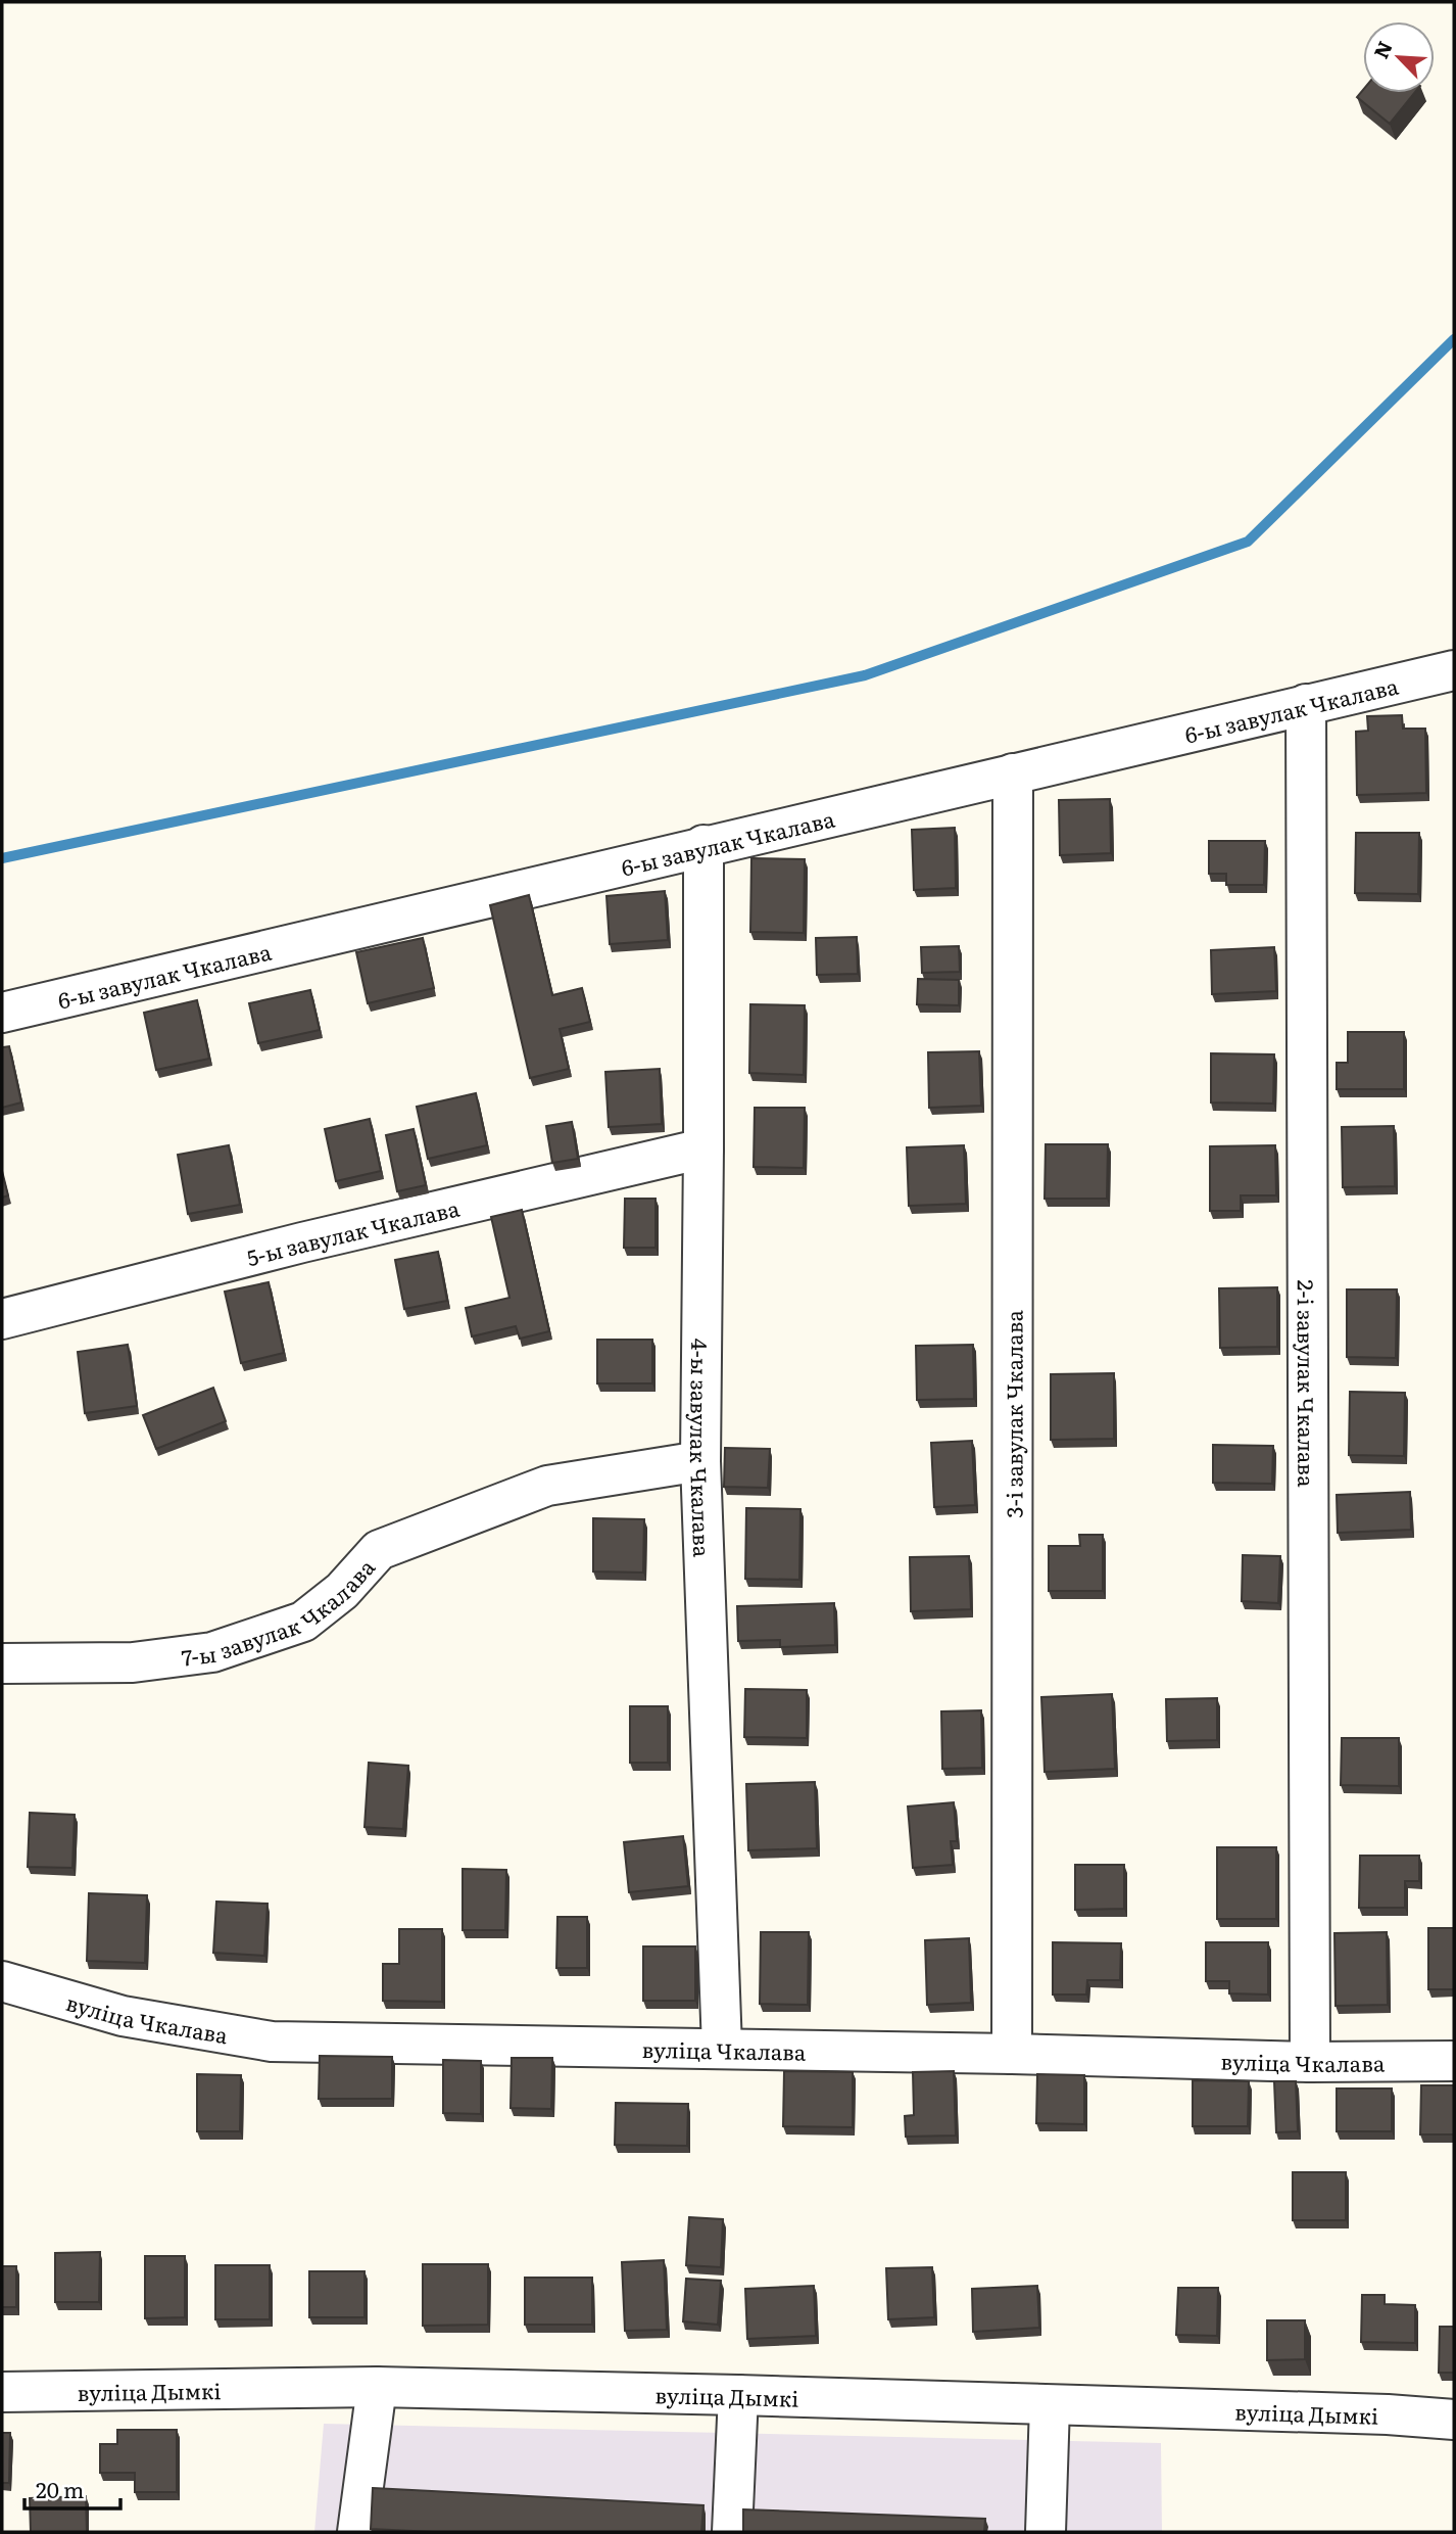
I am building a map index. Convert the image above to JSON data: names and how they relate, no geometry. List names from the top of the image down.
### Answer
{
  "streets": {
    "street": [
      "6-ы завулак Чкалава",
      "5-ы завулак Чкалава",
      "2-і завулак Чкалава",
      "3-і завулак Чкалава",
      "4-ы завулак Чкалава",
      "7-ы завулак Чкалава",
      "вуліца Чкалава",
      "вуліца Дымкі"
    ]
  },
  "crossings": [
    ["6-ы завулак Чкалава", "2-і завулак Чкалава"],
    ["6-ы завулак Чкалава", "3-і завулак Чкалава"],
    ["6-ы завулак Чкалава", "4-ы завулак Чкалава"],
    ["5-ы завулак Чкалава", "4-ы завулак Чкалава"],
    ["2-і завулак Чкалава", "вуліца Чкалава"],
    ["3-і завулак Чкалава", "вуліца Чкалава"],
    ["4-ы завулак Чкалава", "7-ы завулак Чкалава"],
    ["4-ы завулак Чкалава", "вуліца Чкалава"]
  ],
  "scale_bar": "20 m",
  "north": "top left"
}
